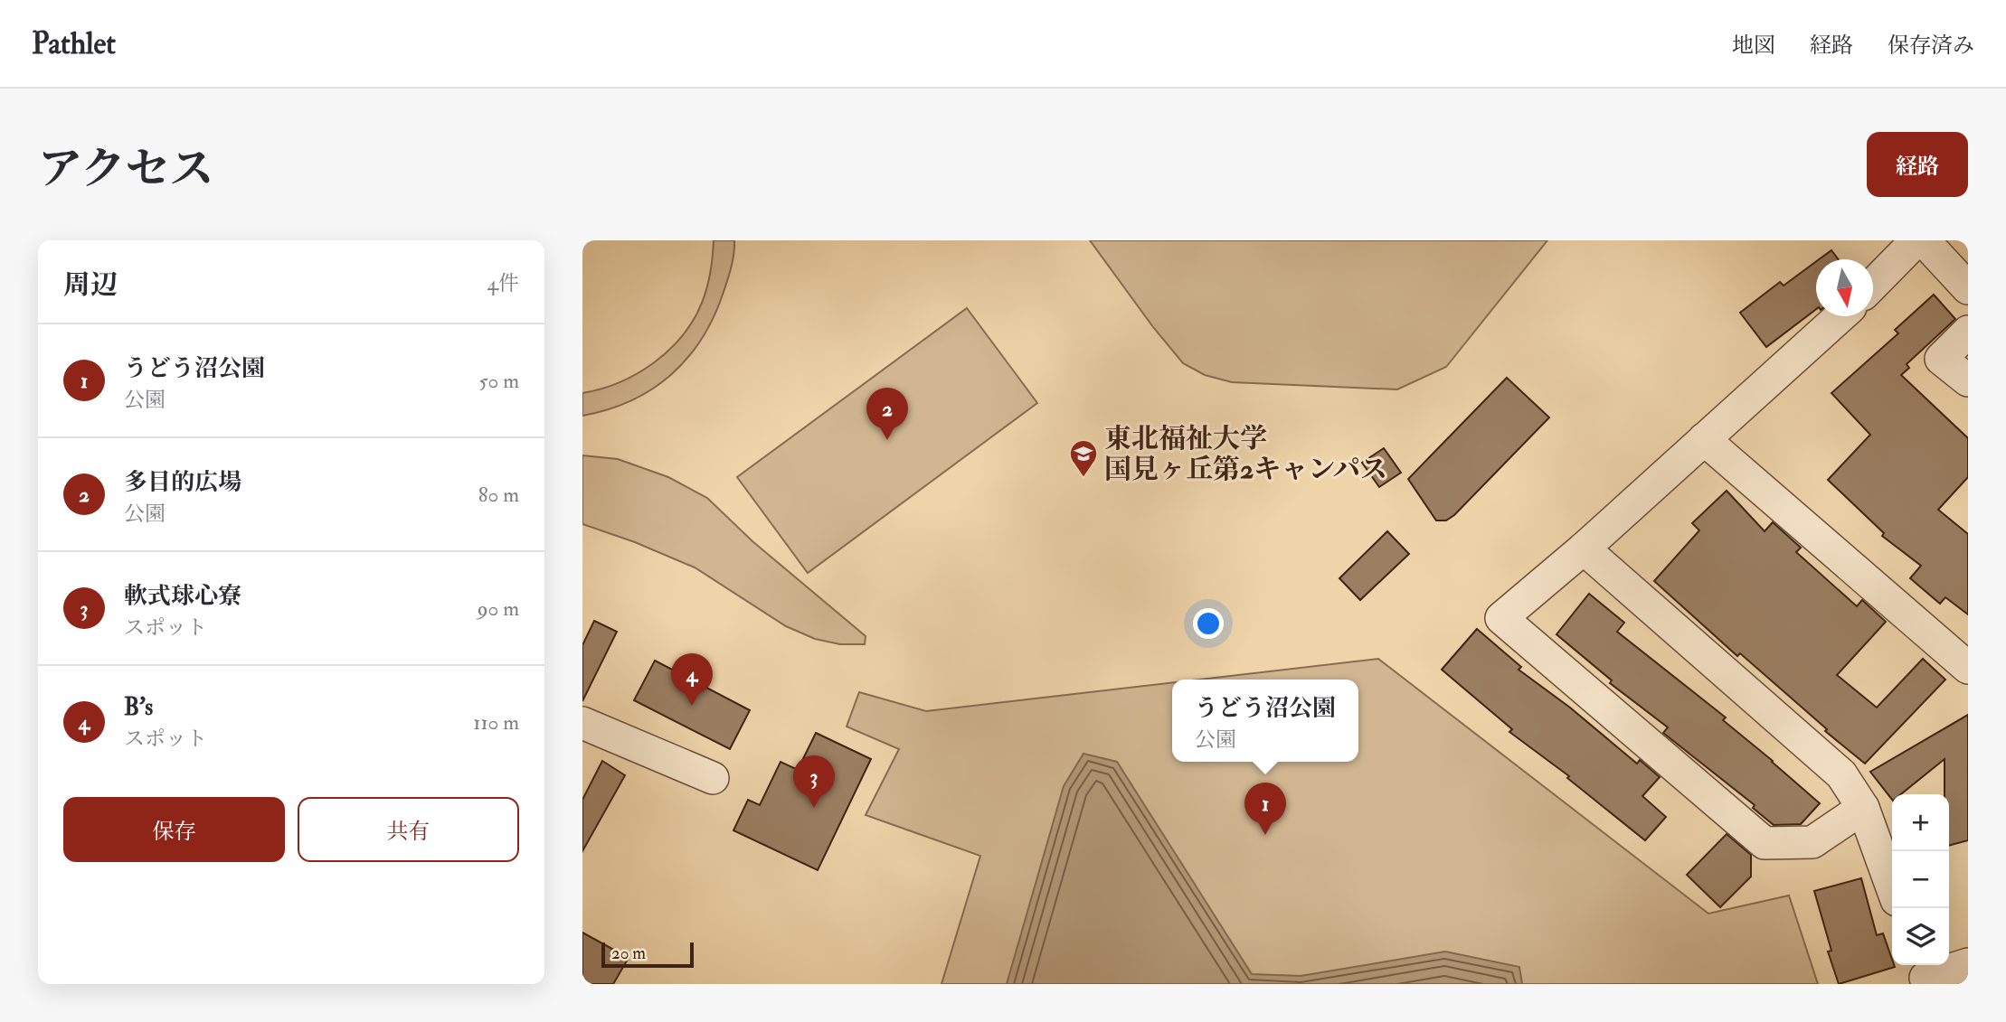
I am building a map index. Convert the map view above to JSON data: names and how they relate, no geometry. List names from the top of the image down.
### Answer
{
  "places": {
    "school or university": ["東北福祉大学 国見ヶ丘第2キャンパス"]
  },
  "scale_bar": "20 m",
  "north": "bottom",
  "page": {
    "header": "Pathlet",
    "nav": ["地図", "経路", "保存済み"],
    "buttons": [
      "経路",
      ["保存", "共有"]
    ],
    "title": "アクセス",
    "heading": ["周辺", "4件"],
    "list": [
      {
        "mark": "1",
        "name": "うどう沼公園",
        "note": "公園",
        "value": "50 m"
      },
      {
        "mark": "2",
        "name": "多目的広場",
        "note": "公園",
        "value": "80 m"
      },
      {
        "mark": "3",
        "name": "軟式球心寮",
        "note": "スポット",
        "value": "90 m"
      },
      {
        "mark": "4",
        "name": "B's",
        "note": "スポット",
        "value": "110 m"
      }
    ],
    "pins": [
      "2",
      "4",
      "3",
      "1"
    ],
    "popup": ["うどう沼公園", "公園"],
    "map_buttons": ["+", "−"],
    "scale": "20 m"
  }
}
